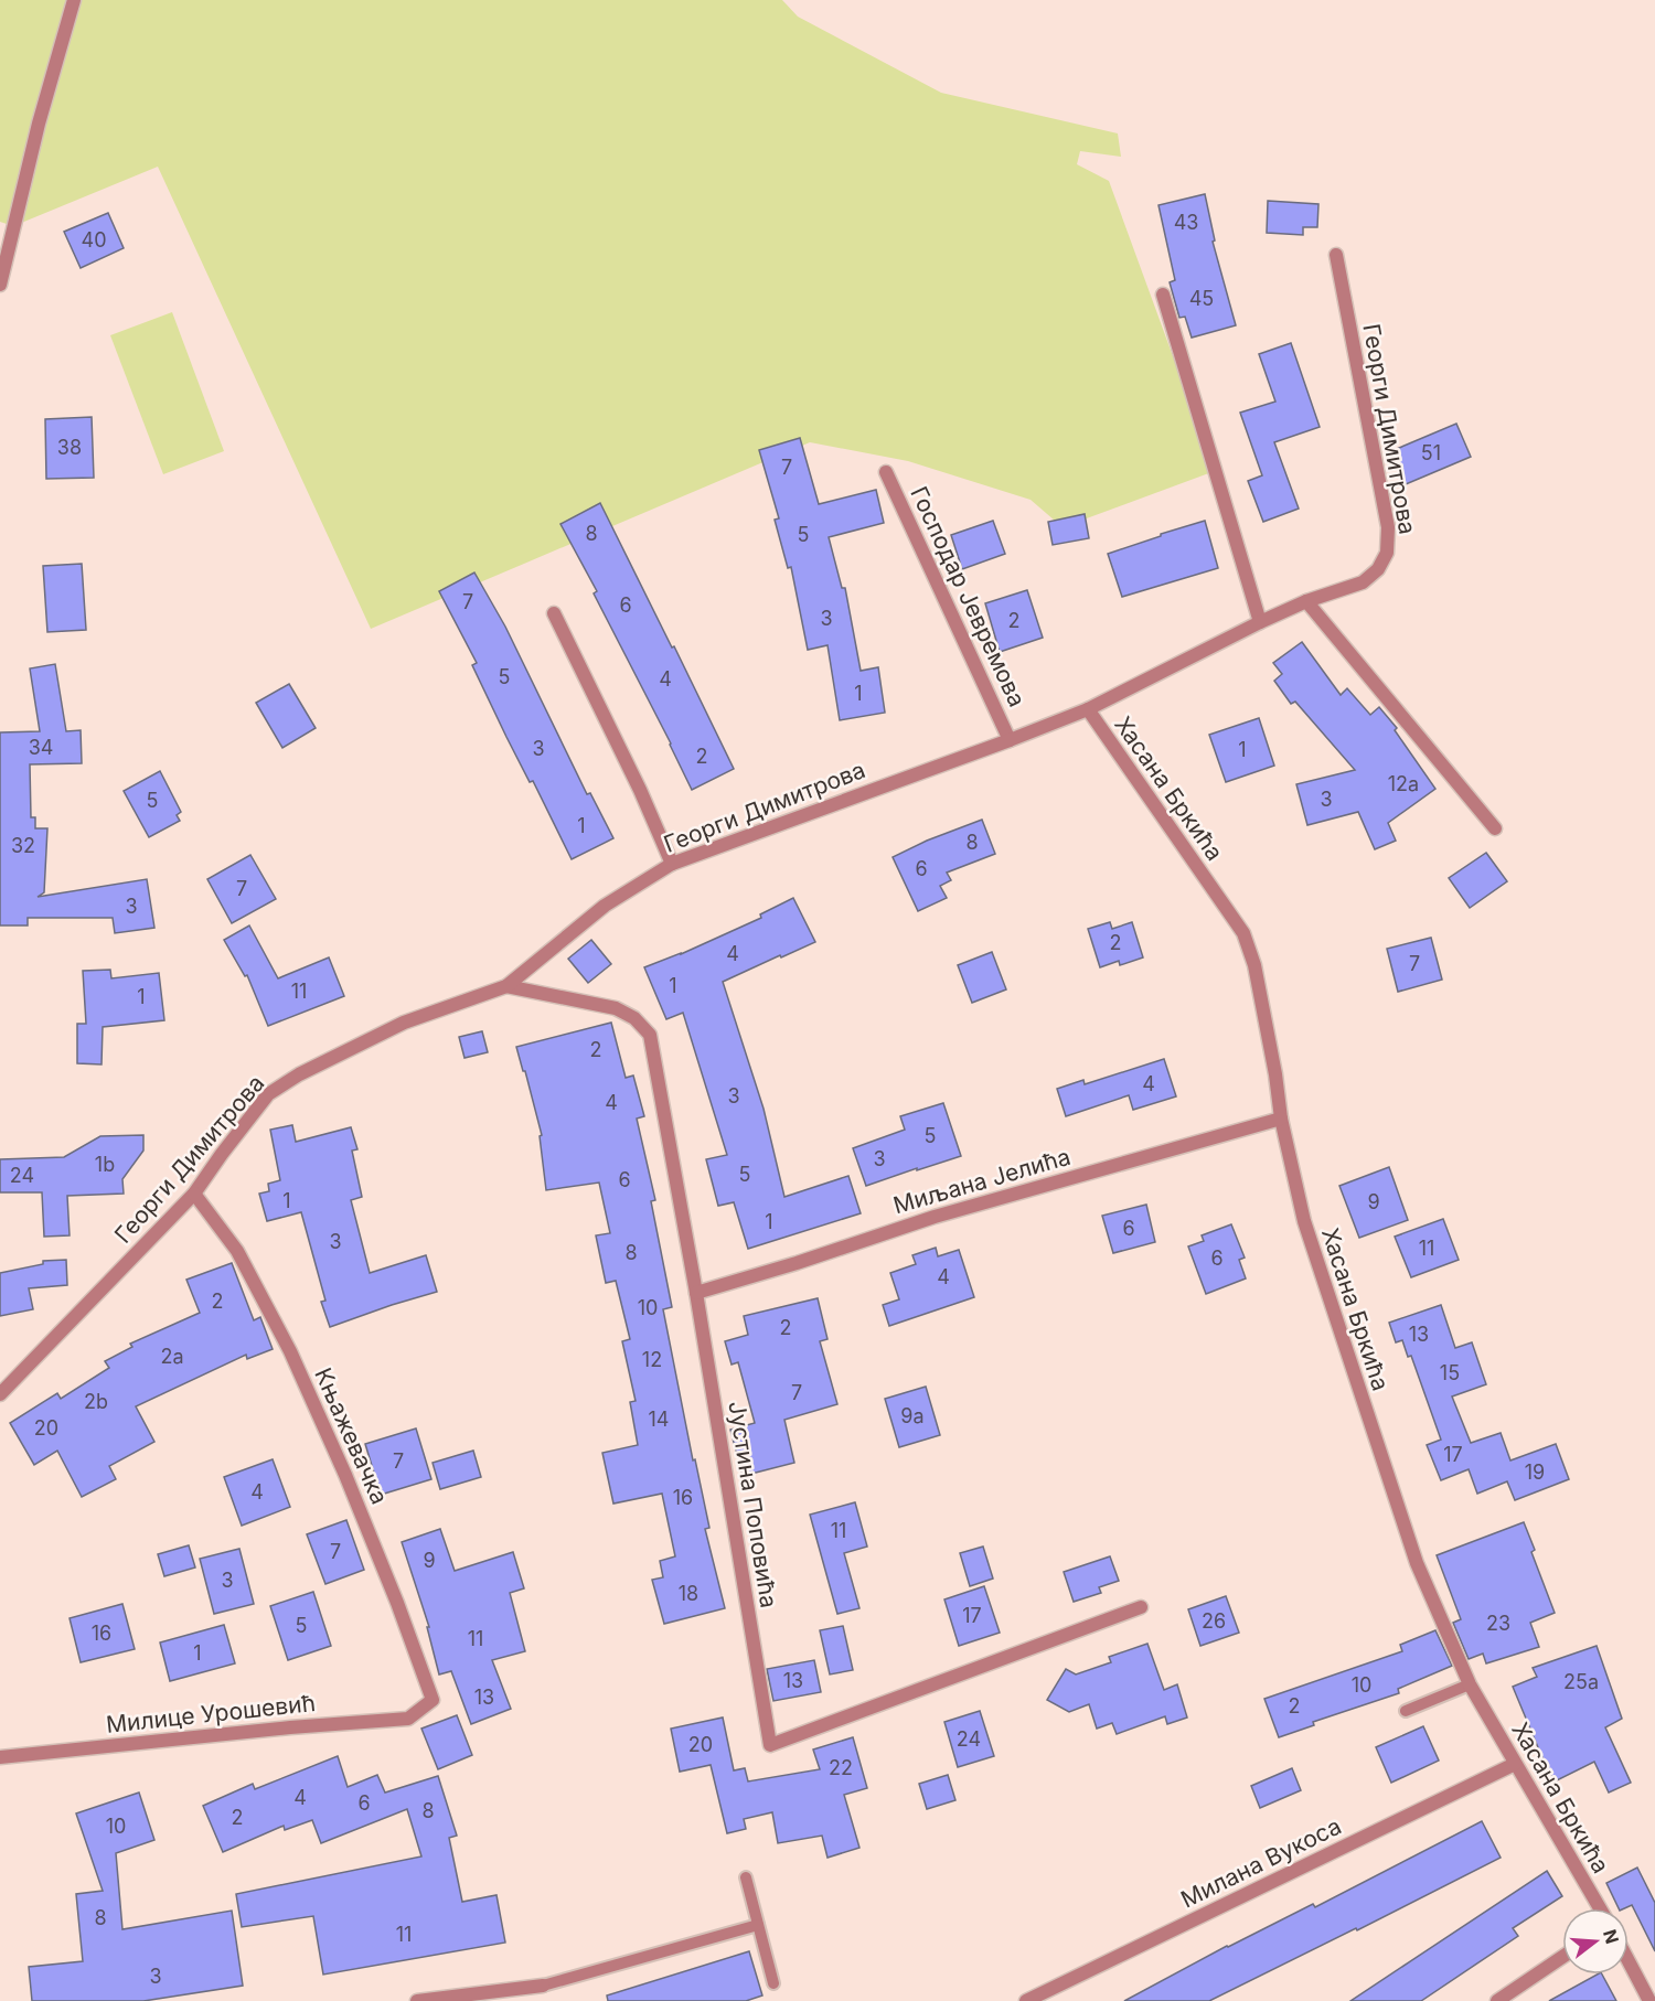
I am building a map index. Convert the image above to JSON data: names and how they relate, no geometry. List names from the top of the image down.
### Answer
{
  "streets": {
    "street": [
      "Георги Димитрова",
      "Господар Јевремова",
      "Хасана Бркића",
      "Миљана Јелића",
      "Књажевачка",
      "Јустина Поповића",
      "Милице Урошевић",
      "Милана Вукоса"
    ]
  },
  "crossings": [
    ["Георги Димитрова", "Господар Јевремова"],
    ["Георги Димитрова", "Хасана Бркића"],
    ["Георги Димитрова", "Књажевачка"],
    ["Георги Димитрова", "Јустина Поповића"],
    ["Хасана Бркића", "Миљана Јелића"],
    ["Хасана Бркића", "Милана Вукоса"],
    ["Миљана Јелића", "Јустина Поповића"],
    ["Књажевачка", "Милице Урошевић"]
  ],
  "house_numbers": [
    "43",
    "40",
    "45",
    "38",
    "51",
    "7",
    "8",
    "5",
    "7",
    "6",
    "3",
    "2",
    "5",
    "4",
    "1",
    "34",
    "3",
    "1",
    "2",
    "12a",
    "3",
    "5",
    "1",
    "8",
    "32",
    "6",
    "7",
    "3",
    "2",
    "4",
    "7",
    "1",
    "11",
    "1",
    "2",
    "4",
    "3",
    "4",
    "5",
    "3",
    "1b",
    "5",
    "24",
    "6",
    "1",
    "9",
    "1",
    "6",
    "3",
    "11",
    "8",
    "6",
    "4",
    "2",
    "10",
    "2",
    "13",
    "2a",
    "12",
    "15",
    "7",
    "2b",
    "9a",
    "14",
    "20",
    "17",
    "7",
    "19",
    "4",
    "16",
    "11",
    "7",
    "9",
    "3",
    "18",
    "17",
    "26",
    "23",
    "5",
    "16",
    "11",
    "1",
    "13",
    "25a",
    "10",
    "13",
    "2",
    "24",
    "20",
    "22",
    "4",
    "6",
    "8",
    "2",
    "10",
    "8",
    "11",
    "3"
  ],
  "north": "right"
}
